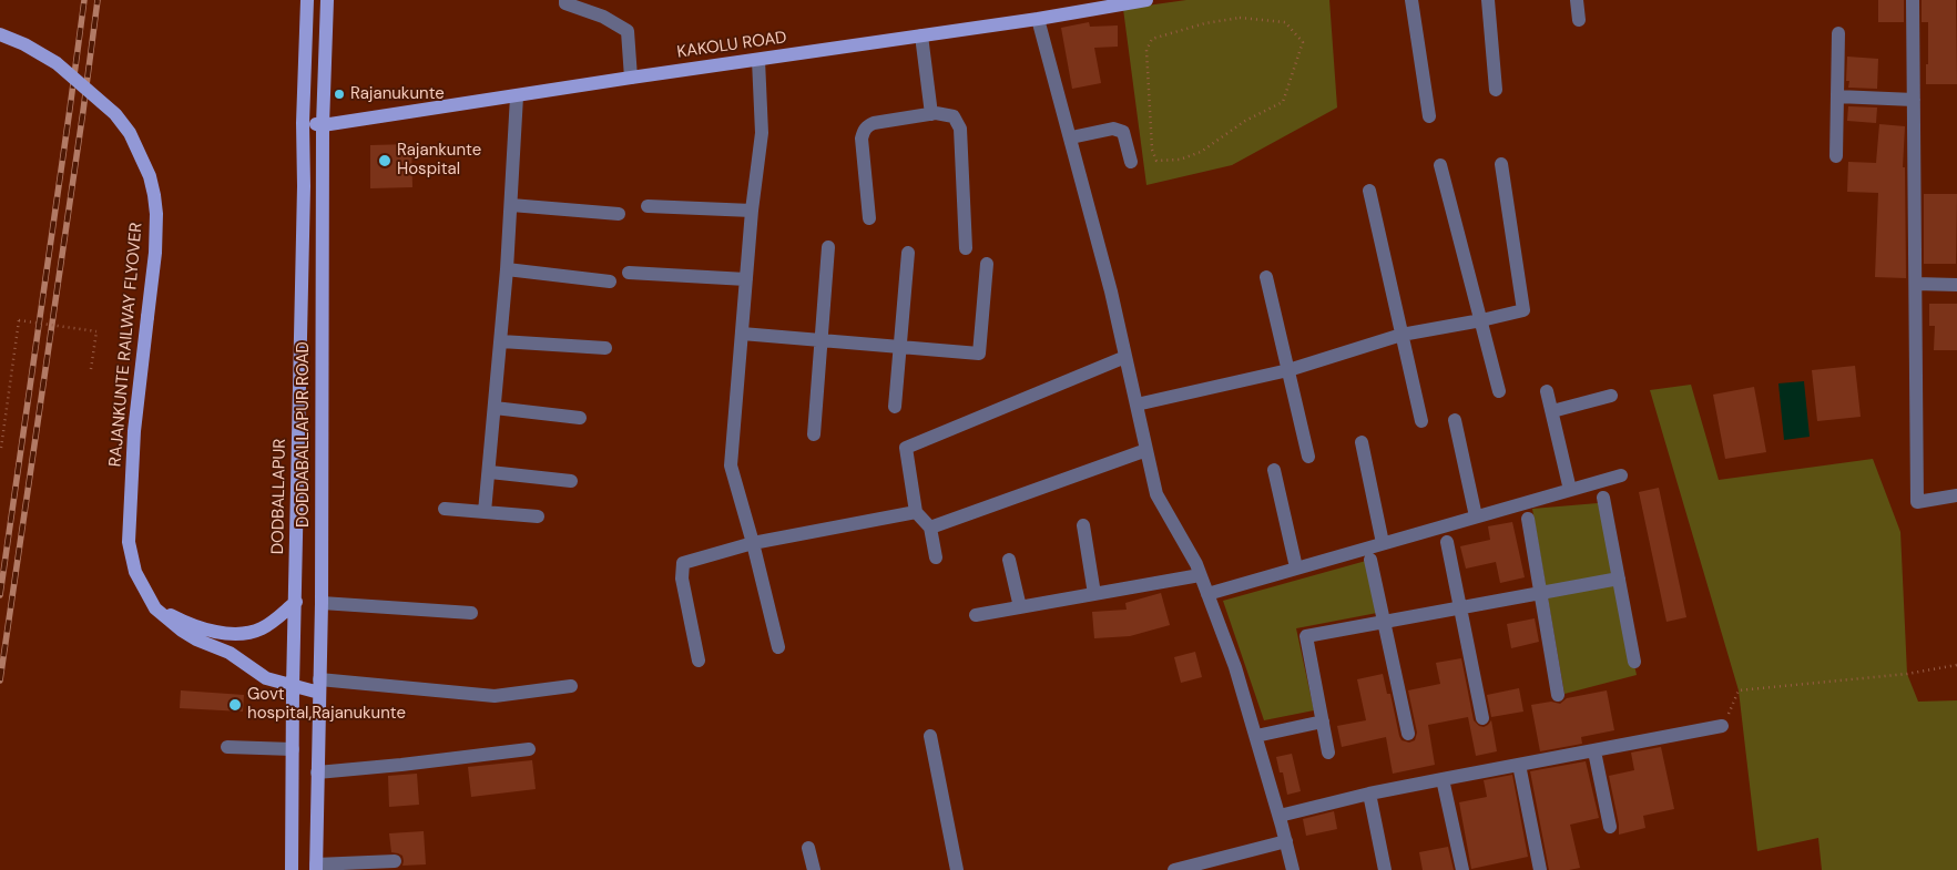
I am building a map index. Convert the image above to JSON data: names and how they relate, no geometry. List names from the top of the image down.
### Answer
{
  "streets": {
    "main road": [
      "KAKOLU ROAD",
      "RAJANKUNTE RAILWAY FLYOVER",
      "DODDABALLAPUR ROAD",
      "DODBALLAPUR"
    ]
  },
  "crossings": [
    ["KAKOLU ROAD", "DODDABALLAPUR ROAD"],
    ["KAKOLU ROAD", "DODBALLAPUR"],
    ["RAJANKUNTE RAILWAY FLYOVER", "DODDABALLAPUR ROAD"],
    ["RAJANKUNTE RAILWAY FLYOVER", "DODBALLAPUR"]
  ],
  "places": ["Rajanukunte", "Rajankunte Hospital", "Govt hospital,Rajanukunte"]
}
